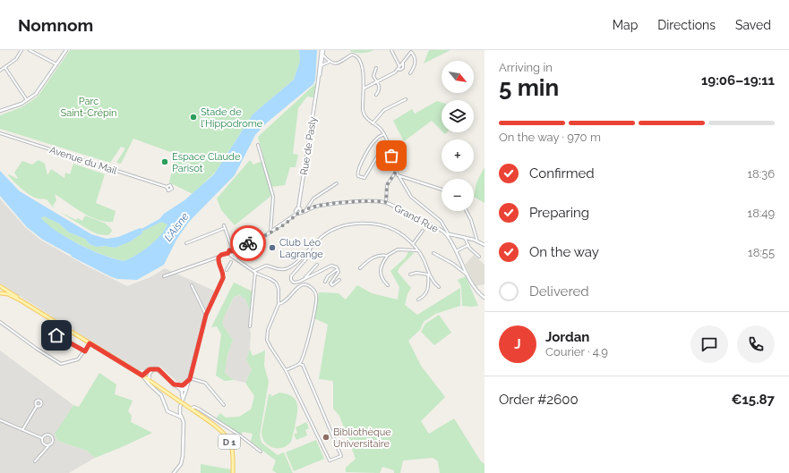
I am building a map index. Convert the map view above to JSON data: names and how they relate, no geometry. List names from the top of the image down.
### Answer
{
  "streets": {
    "main road": ["Rue de Pasly", "Grand Rue", "D 1"],
    "street": ["Avenue du Mail"]
  },
  "crossings": [
    ["Rue de Pasly", "Grand Rue"]
  ],
  "water": ["L'Aisne"],
  "parks": ["Parc Saint-Crépin"],
  "places": [
    "Stade de l'Hippodrome",
    "Espace Claude Parisot",
    "Club Léo Lagrange",
    "Bibliothèque Universitaire"
  ],
  "north": "bottom right",
  "page": {
    "header": "Nomnom",
    "nav": ["Map", "Directions", "Saved"],
    "heading": ["5 min", "Arriving in", "19:06–19:11"],
    "panel": [
      "Jordan",
      "Courier · 4.9",
      "Order #2600",
      "€15.87"
    ],
    "map_buttons": ["+", "−"],
    "bar": "On the way · 970 m",
    "list": [
      ["Confirmed", "18:36"],
      ["Preparing", "18:49"],
      ["On the way", "18:55"],
      "Delivered"
    ],
    "round": "J"
  }
}
